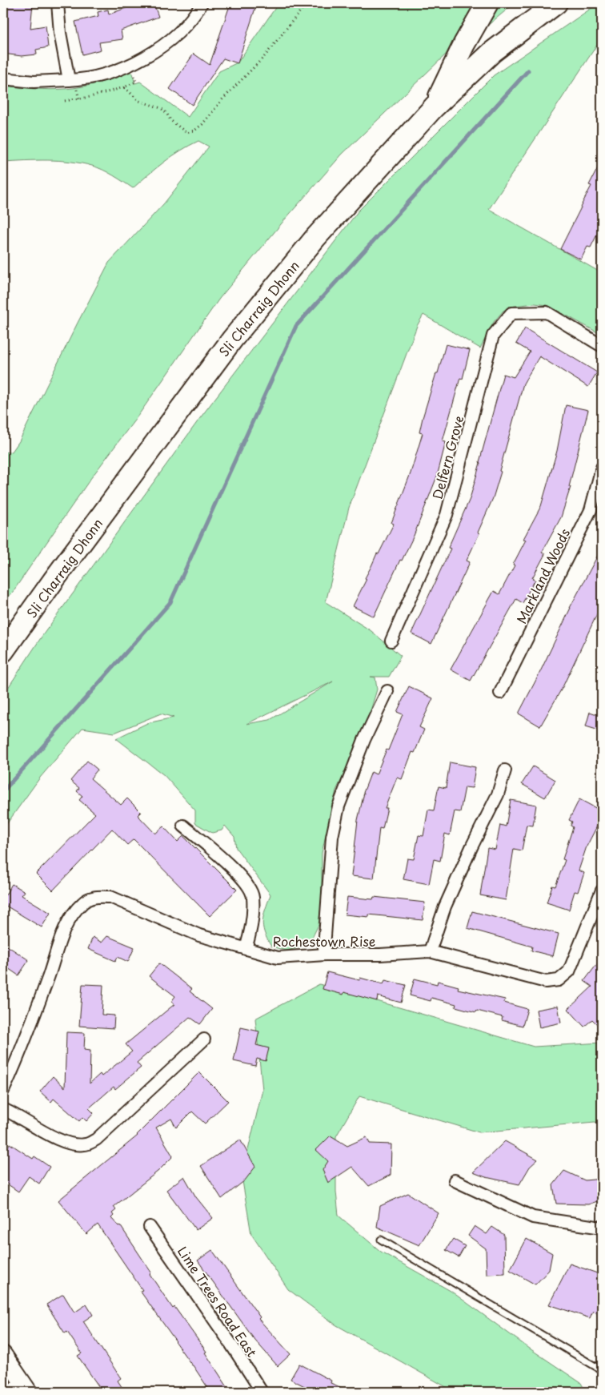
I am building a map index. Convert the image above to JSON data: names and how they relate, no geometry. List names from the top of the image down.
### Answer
{
  "streets": {
    "highway": ["Sli Charraig Dhonn"],
    "street": [
      "Delfern Grove",
      "Markland Woods",
      "Rochestown Rise",
      "Lime Trees Road East"
    ]
  }
}
